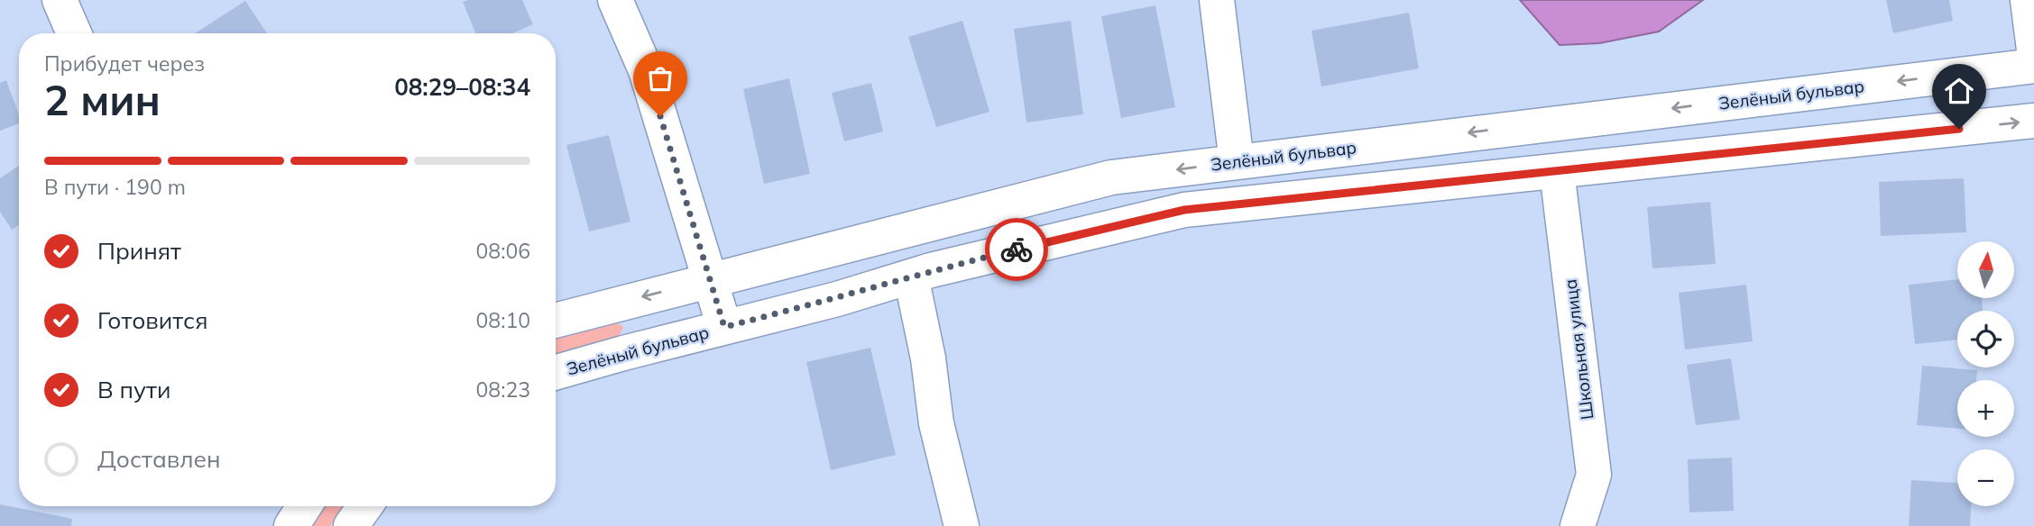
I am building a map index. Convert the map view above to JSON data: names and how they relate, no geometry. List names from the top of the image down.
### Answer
{
  "streets": {
    "street": ["Зелёный бульвар", "Школьная улица"]
  },
  "crossings": [
    ["Зелёный бульвар", "Школьная улица"]
  ],
  "north": "top",
  "page": {
    "heading": ["2 мин", "Прибудет через", "08:29–08:34"],
    "bar": "В пути · 190 m",
    "list": [
      ["Принят", "08:06"],
      ["Готовится", "08:10"],
      ["В пути", "08:23"],
      "Доставлен"
    ],
    "map_buttons": ["+", "−"]
  }
}
